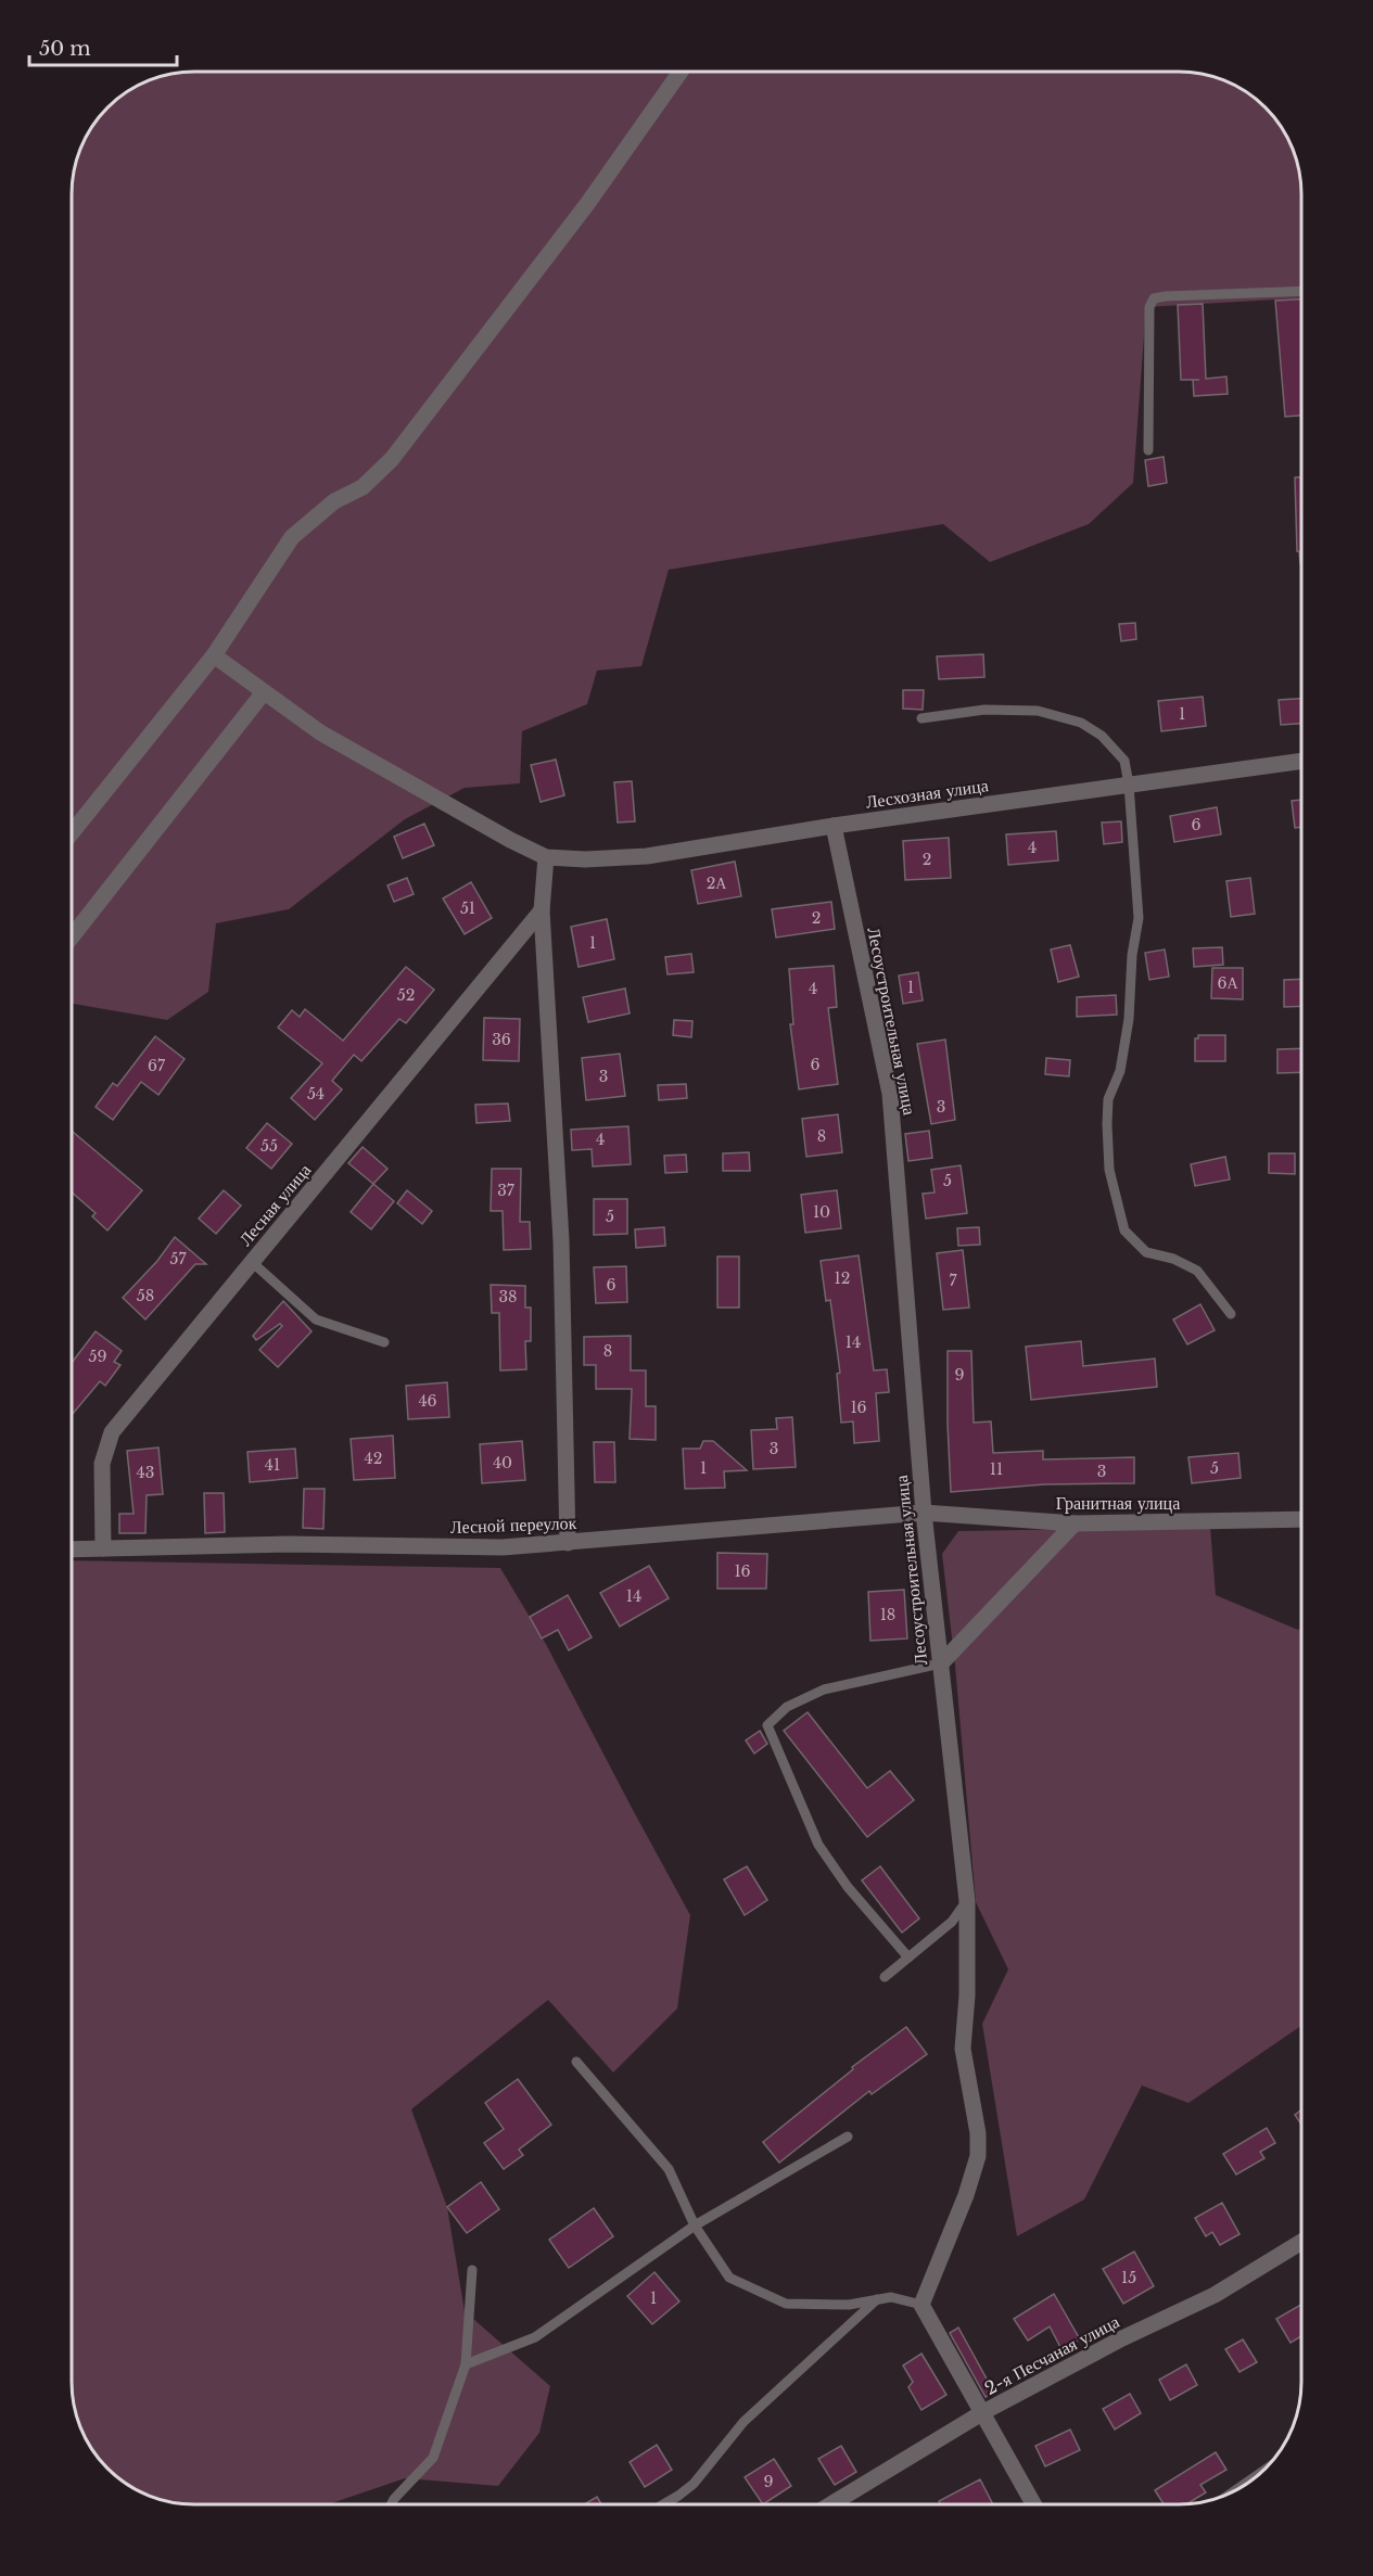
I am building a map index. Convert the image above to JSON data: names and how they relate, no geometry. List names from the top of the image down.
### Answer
{
  "streets": {
    "street": [
      "Лесхозная улица",
      "Лесоустроительная улица",
      "Лесная улица",
      "Гранитная улица",
      "Лесной переулок",
      "2-я Песчаная улица"
    ]
  },
  "crossings": [
    ["Лесхозная улица", "Лесоустроительная улица"],
    ["Лесоустроительная улица", "Гранитная улица"],
    ["Лесоустроительная улица", "Лесной переулок"],
    ["Лесная улица", "Лесной переулок"],
    ["Гранитная улица", "Лесной переулок"]
  ],
  "house_numbers": [
    "1",
    "6",
    "4",
    "2",
    "2А",
    "51",
    "2",
    "1",
    "6А",
    "1",
    "4",
    "52",
    "36",
    "6",
    "67",
    "3",
    "54",
    "3",
    "8",
    "4",
    "55",
    "5",
    "37",
    "10",
    "5",
    "57",
    "12",
    "7",
    "6",
    "58",
    "38",
    "14",
    "8",
    "59",
    "9",
    "46",
    "16",
    "3",
    "42",
    "40",
    "41",
    "1",
    "5",
    "11",
    "3",
    "43",
    "16",
    "14",
    "18",
    "15",
    "1",
    "9"
  ],
  "scale_bar": "50 m"
}
